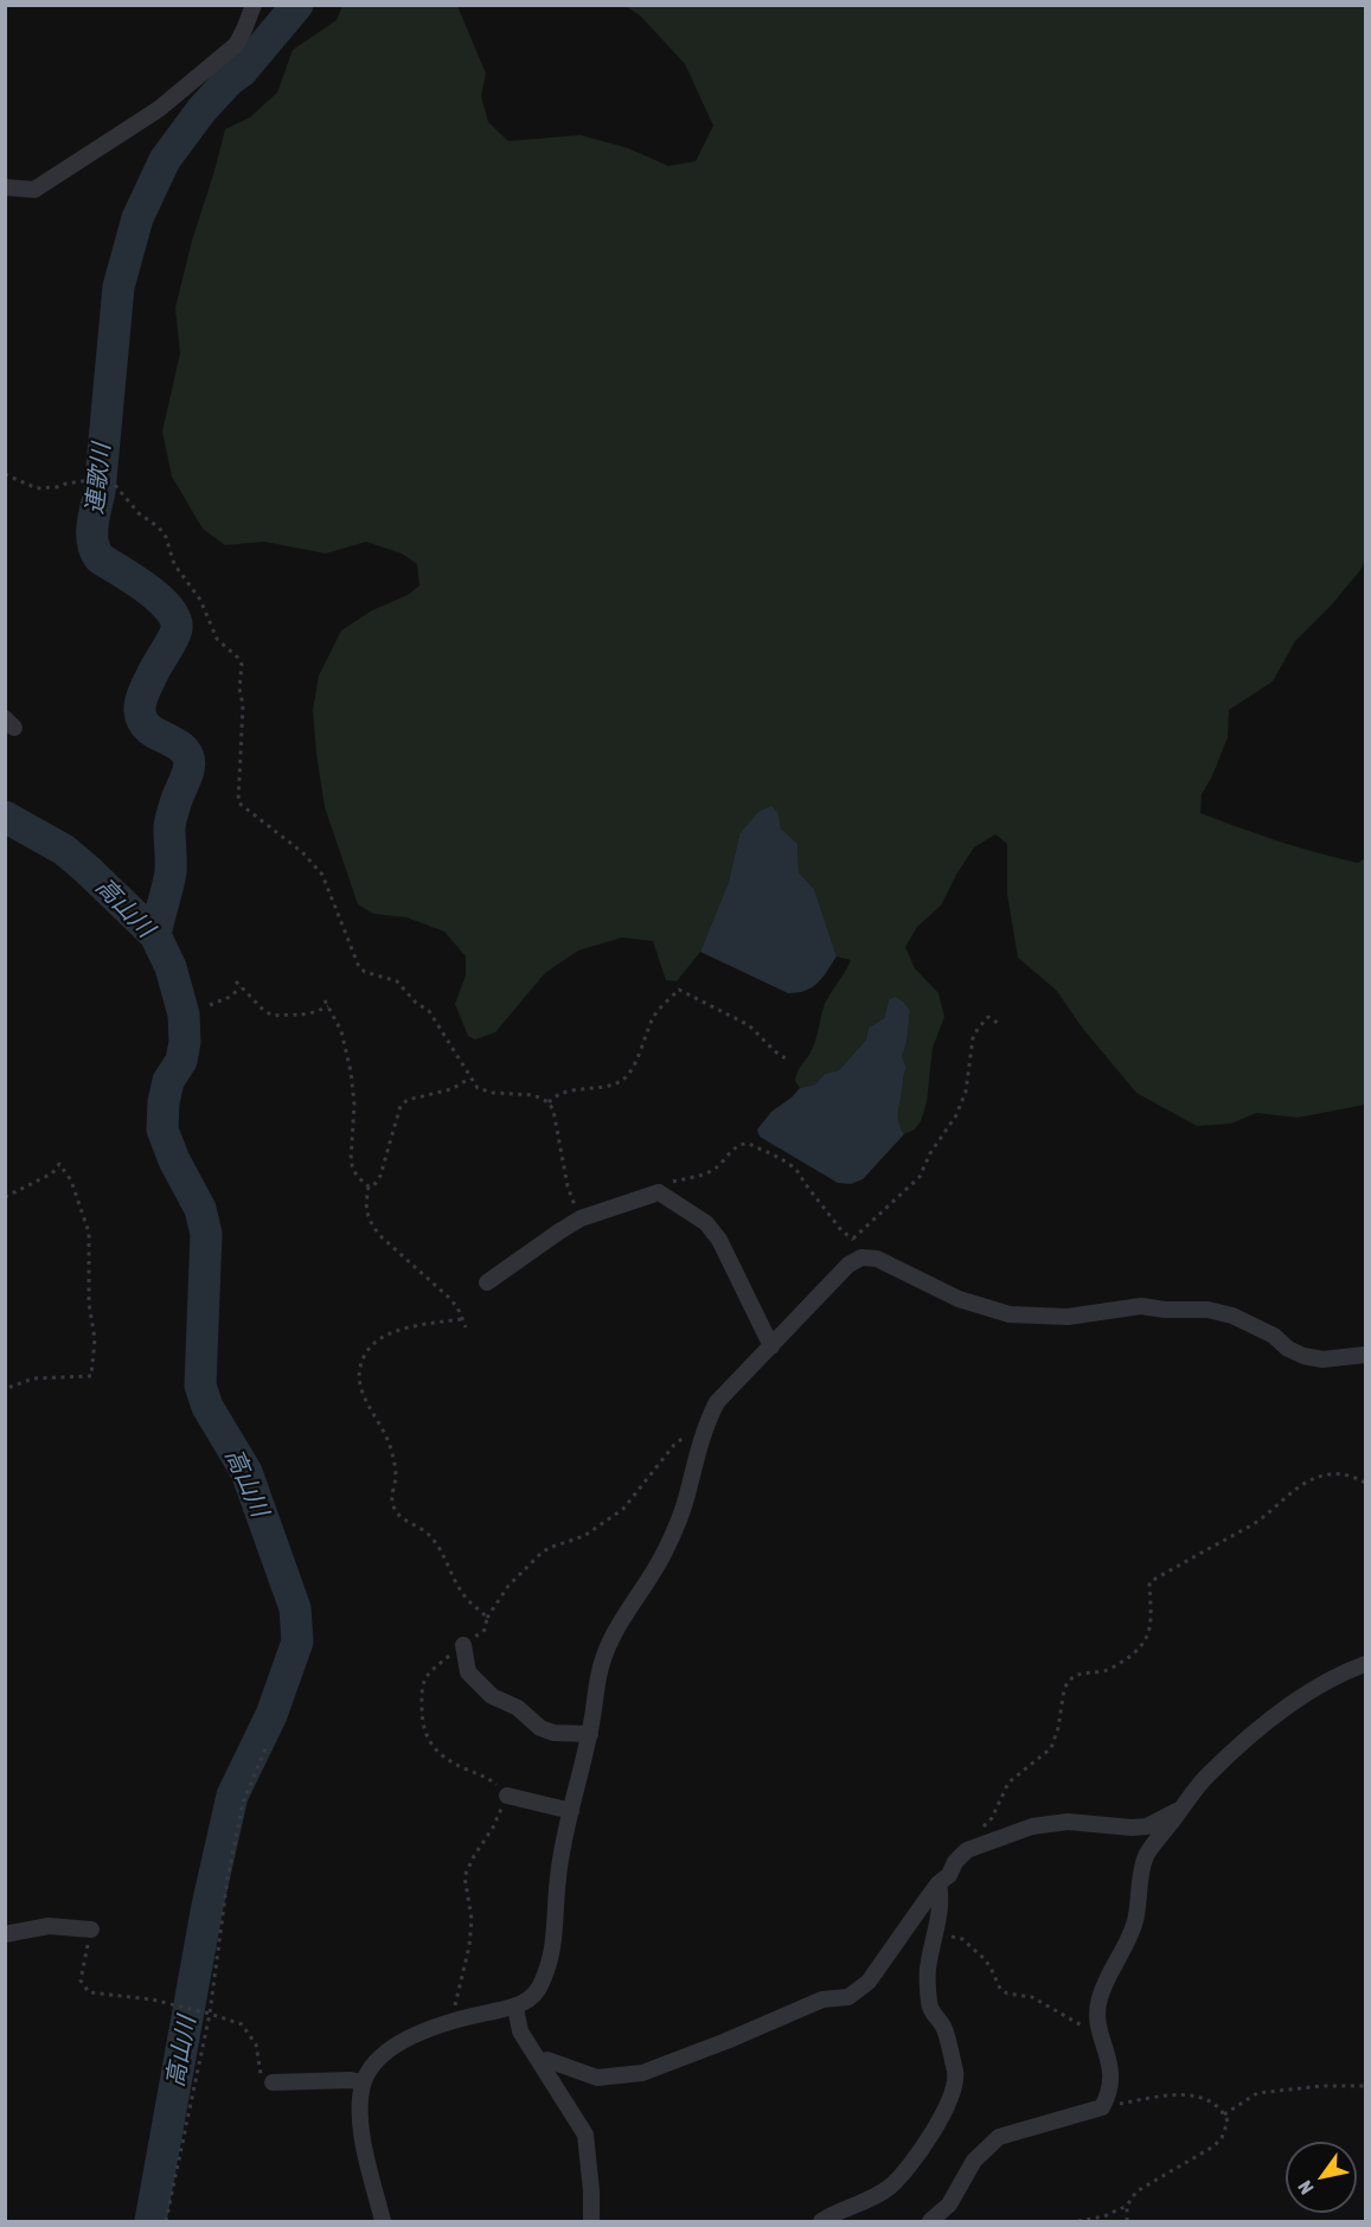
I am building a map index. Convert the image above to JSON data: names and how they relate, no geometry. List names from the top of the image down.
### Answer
{
  "water": ["連歌川", "高山川"],
  "north": "bottom left"
}
